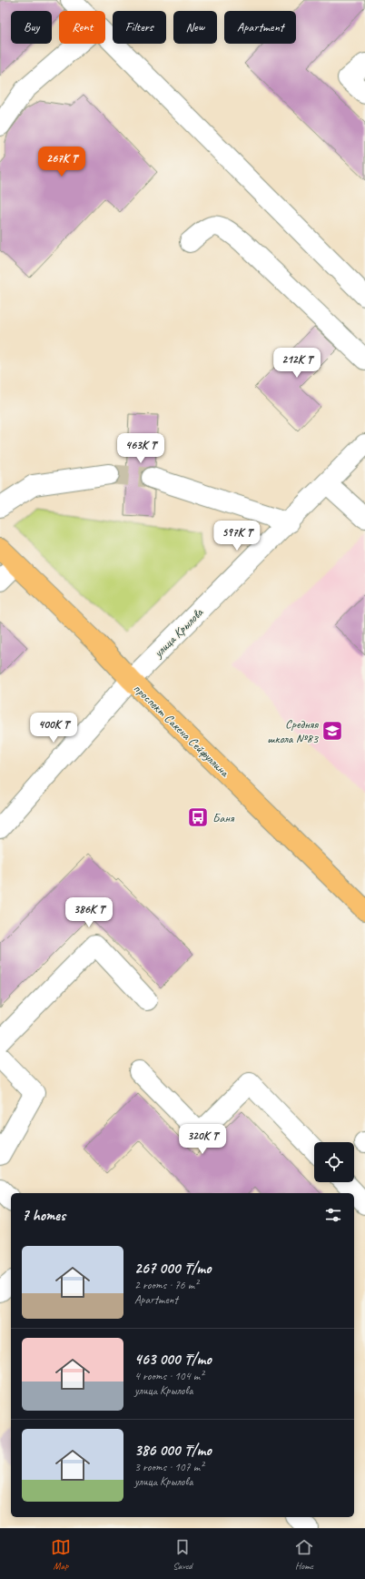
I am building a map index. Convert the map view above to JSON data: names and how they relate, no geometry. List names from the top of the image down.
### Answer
{
  "streets": {
    "main road": ["проспект Сакена Сейфуллина"],
    "street": ["улица Крылова"]
  },
  "crossings": [
    ["улица Крылова", "проспект Сакена Сейфуллина"]
  ],
  "places": {
    "school or university": ["Средняя школа №83"],
    "bus stop": ["Баня"]
  },
  "page": {
    "chip": [
      "Buy",
      "Rent",
      "Filters",
      "New",
      "Apartment"
    ],
    "price": [
      "267K ₸",
      "212K ₸",
      "463K ₸",
      "597K ₸",
      "400K ₸",
      "386K ₸",
      "320K ₸"
    ],
    "heading": "7 homes",
    "list": [
      {
        "name": "267 000 ₸/mo",
        "note": "2 rooms · 76 m² · Apartment"
      },
      {
        "name": "463 000 ₸/mo",
        "note": "4 rooms · 104 m² · улица Крылова"
      },
      {
        "name": "386 000 ₸/mo",
        "note": "3 rooms · 107 m² · улица Крылова"
      }
    ],
    "tabs": ["Map", "Saved", "Home"]
  }
}
